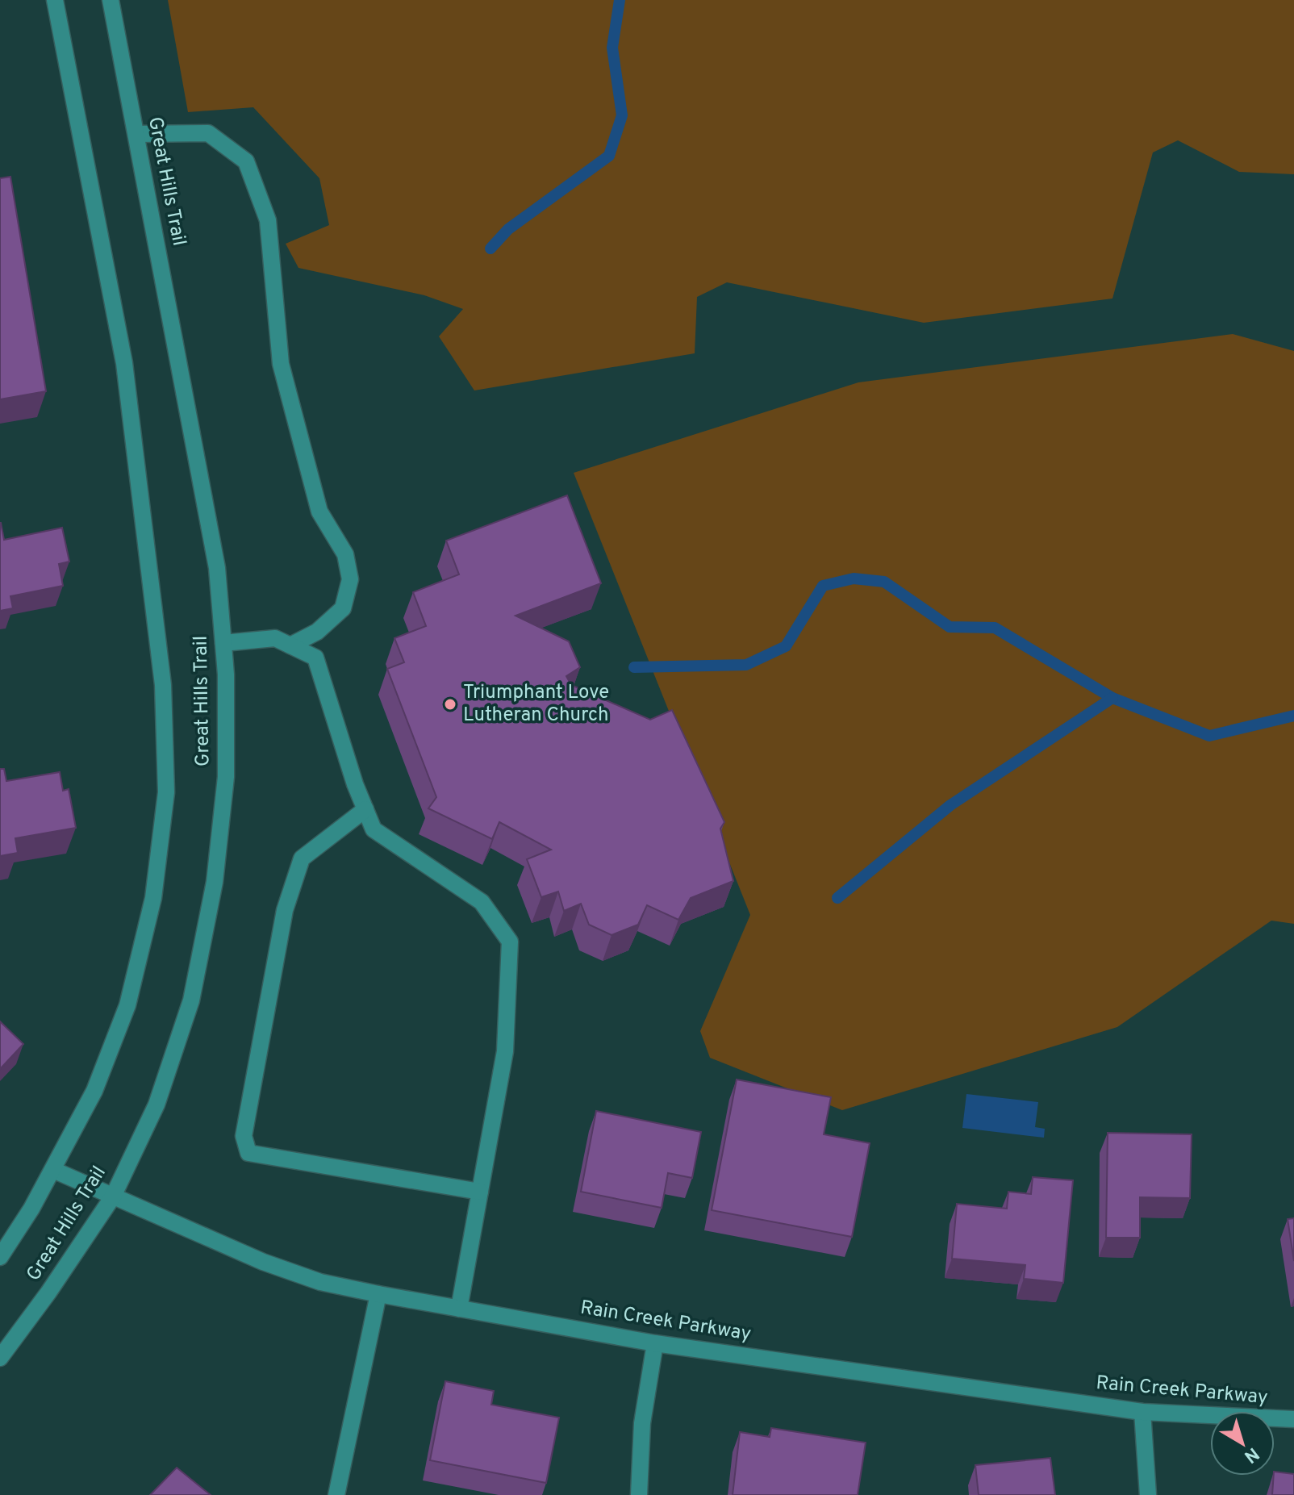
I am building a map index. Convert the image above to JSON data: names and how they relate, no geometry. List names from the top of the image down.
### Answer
{
  "streets": {
    "street": ["Great Hills Trail", "Rain Creek Parkway"]
  },
  "crossings": [
    ["Great Hills Trail", "Rain Creek Parkway"]
  ],
  "places": ["Triumphant Love Lutheran Church"],
  "north": "bottom right"
}
